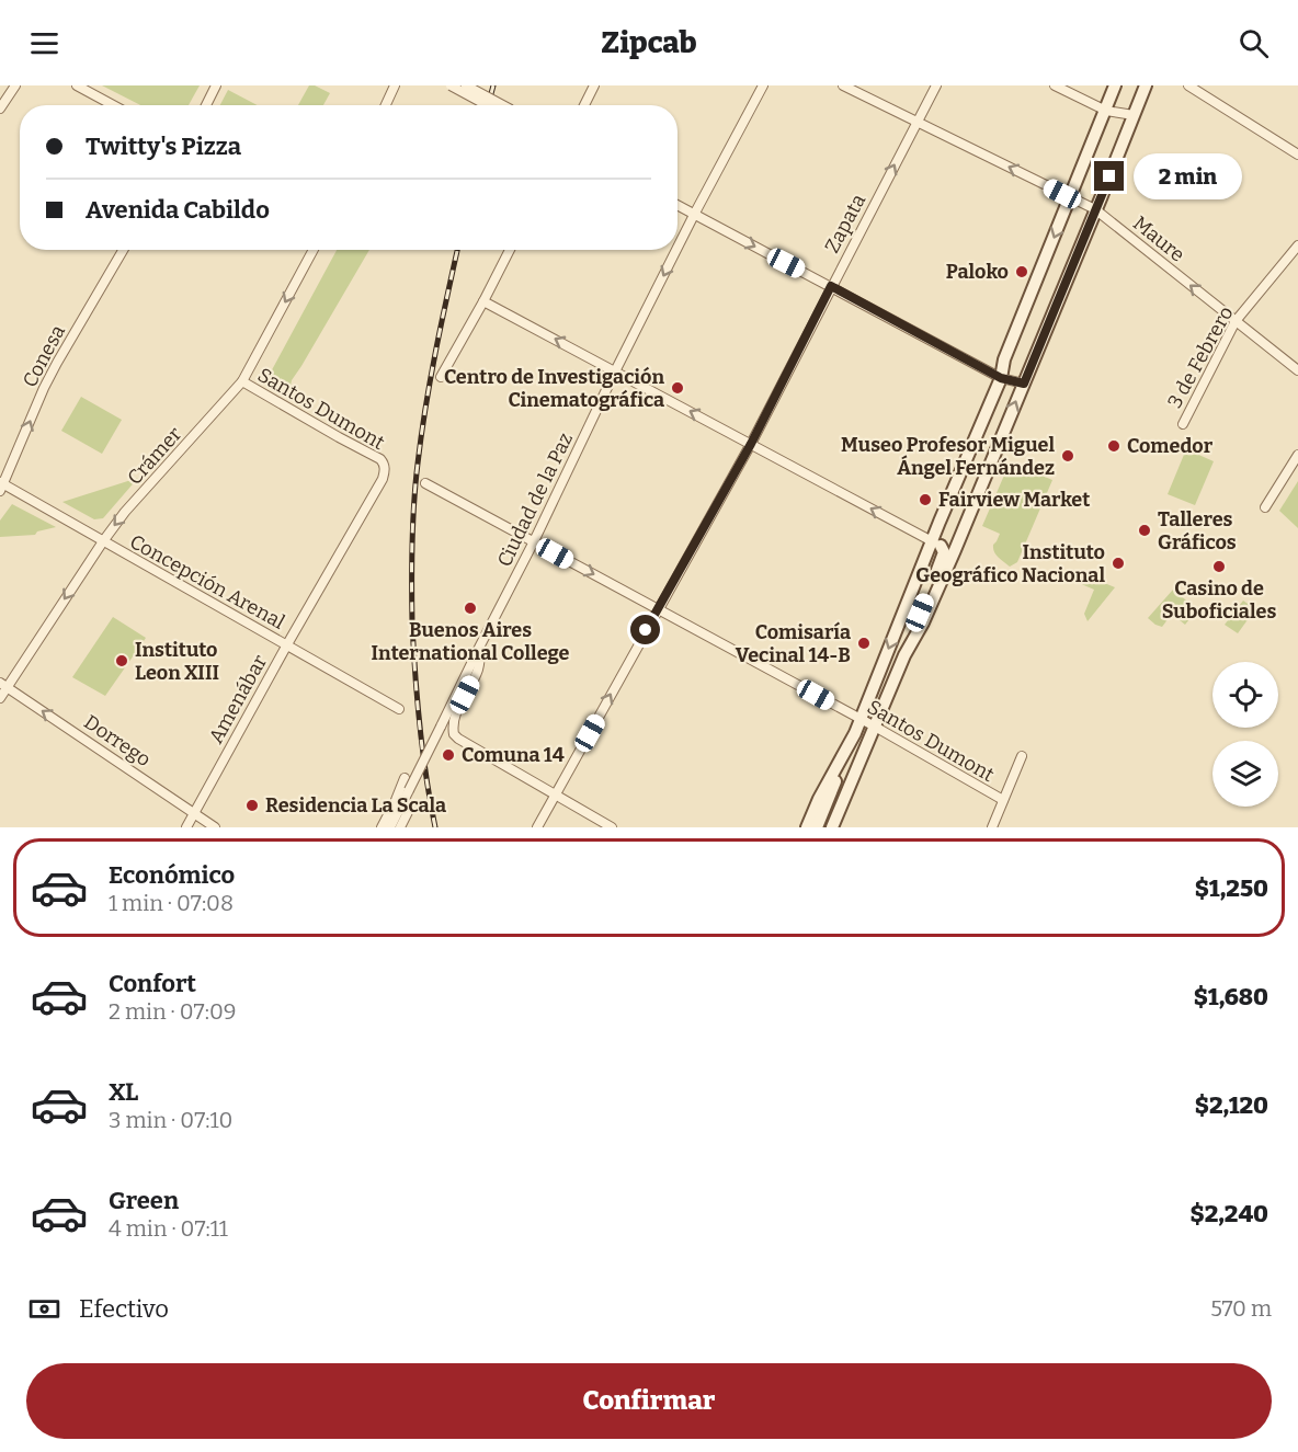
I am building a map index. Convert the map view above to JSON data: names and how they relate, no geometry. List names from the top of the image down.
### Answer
{
  "streets": {
    "street": [
      "Zapata",
      "Maure",
      "Conesa",
      "3 de Febrero",
      "Santos Dumont",
      "Crámer",
      "Ciudad de la Paz",
      "Concepción Arenal",
      "Amenábar",
      "Dorrego"
    ]
  },
  "crossings": [
    ["Zapata", "Maure"],
    ["Zapata", "Santos Dumont"],
    ["Zapata", "Ciudad de la Paz"],
    ["Maure", "3 de Febrero"],
    ["Conesa", "Concepción Arenal"],
    ["Santos Dumont", "Crámer"],
    ["Santos Dumont", "Ciudad de la Paz"],
    ["Santos Dumont", "Amenábar"],
    ["Crámer", "Concepción Arenal"],
    ["Crámer", "Dorrego"],
    ["Concepción Arenal", "Amenábar"],
    ["Amenábar", "Dorrego"]
  ],
  "one_way": [
    "Zapata",
    "Maure",
    "Conesa",
    "Crámer",
    "Dorrego"
  ],
  "places": [
    "Paloko",
    "Centro de Investigación Cinematográfica",
    "Comedor",
    "Museo Profesor Miguel Ángel Fernández",
    "Fairview Market",
    "Talleres Gráficos",
    "Instituto Geográfico Nacional",
    "Casino de Suboficiales",
    "Buenos Aires International College",
    "Comisaría Vecinal 14-B",
    "Instituto Leon XIII",
    "Comuna 14",
    "Residencia La Scala"
  ],
  "page": {
    "header": "Zipcab",
    "banner": ["Twitty's Pizza", "Avenida Cabildo"],
    "bubble": "2 min",
    "list": [
      {
        "name": "Económico",
        "note": "1 min · 07:08",
        "value": "$1,250"
      },
      {
        "name": "Confort",
        "note": "2 min · 07:09",
        "value": "$1,680"
      },
      {
        "name": "XL",
        "note": "3 min · 07:10",
        "value": "$2,120"
      },
      {
        "name": "Green",
        "note": "4 min · 07:11",
        "value": "$2,240"
      }
    ],
    "pay": ["Efectivo", "570 m"],
    "buttons": "Confirmar"
  }
}
